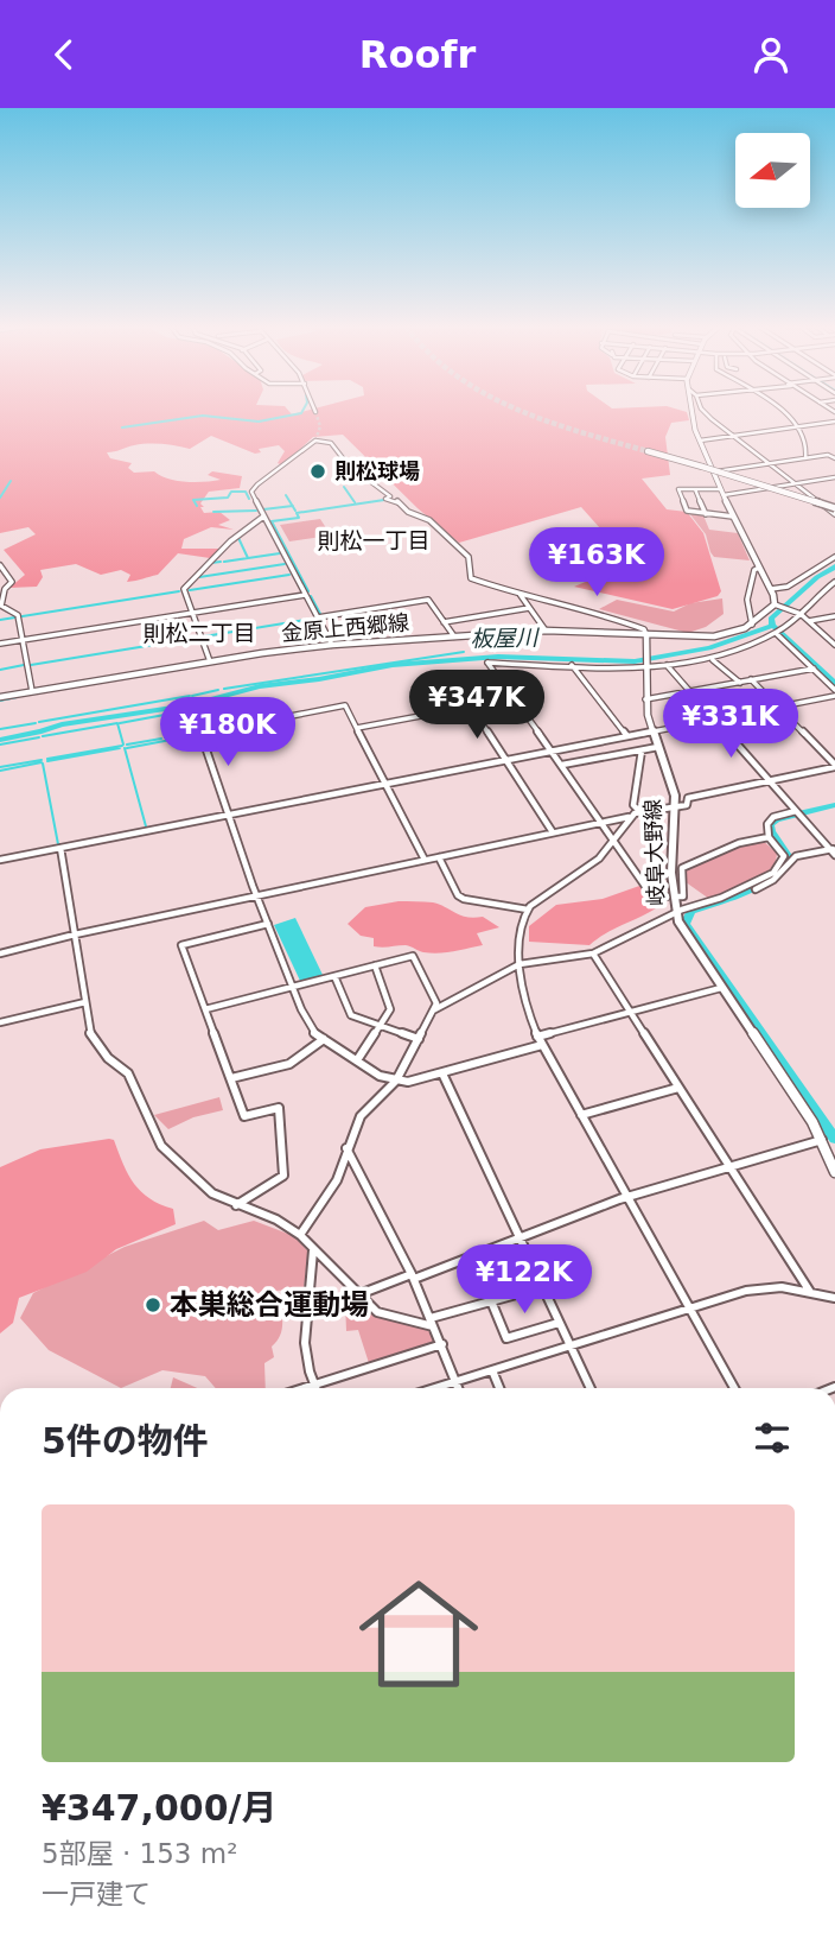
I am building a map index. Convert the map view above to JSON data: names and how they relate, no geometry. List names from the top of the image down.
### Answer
{
  "streets": {
    "main road": ["金原上西郷線", "岐阜大野線"]
  },
  "crossings": [
    ["金原上西郷線", "岐阜大野線"]
  ],
  "districts": ["則松一丁目", "則松二丁目"],
  "water": ["板屋川"],
  "places": ["則松球場", "本巣総合運動場"],
  "north": "left",
  "page": {
    "header": "Roofr",
    "price": [
      "¥163K",
      "¥347K",
      "¥331K",
      "¥180K",
      "¥122K"
    ],
    "heading": "5件の物件",
    "list": [
      {
        "name": "¥347,000/月",
        "note": "5部屋 · 153 m² · 一戸建て"
      }
    ]
  }
}
